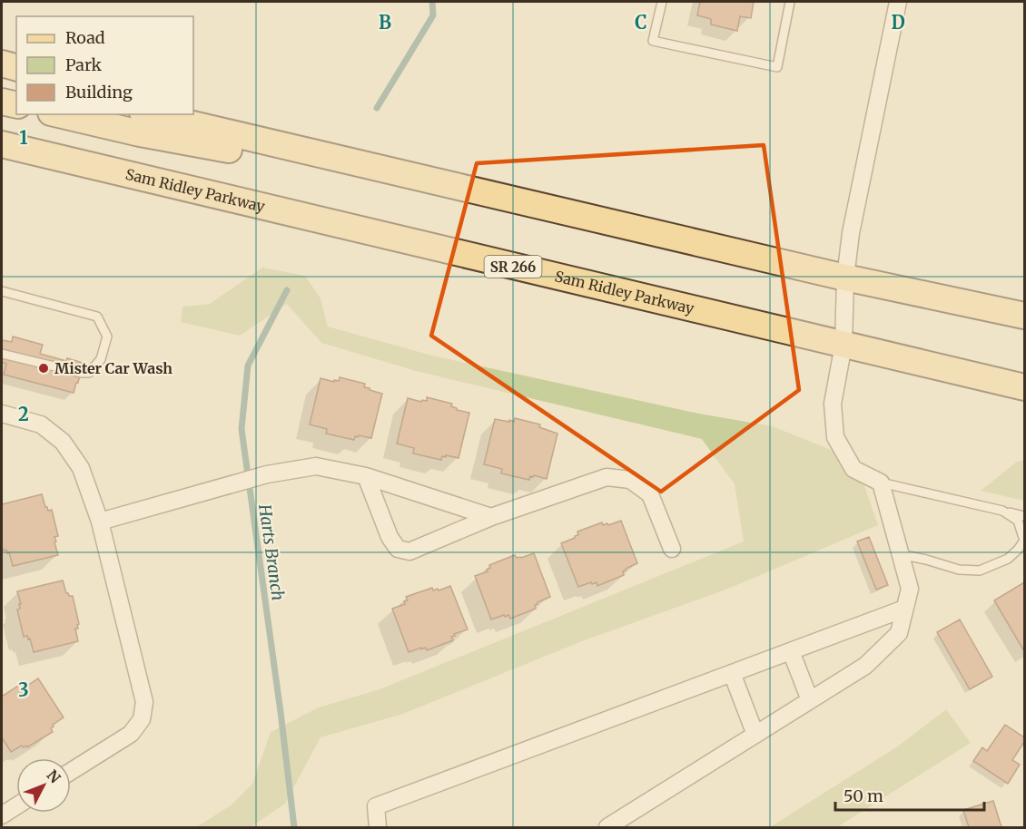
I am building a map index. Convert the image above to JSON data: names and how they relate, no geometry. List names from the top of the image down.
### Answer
{
  "streets": {
    "main road": ["Sam Ridley Parkway", "SR 266"]
  },
  "water": ["Harts Branch"],
  "places": ["Mister Car Wash"],
  "legend": ["Road", "Park", "Building"],
  "scale_bar": "50 m",
  "north": "top right",
  "grid": {
    "columns": ["B", "C", "D"],
    "rows": ["1", "2", "3"]
  }
}
